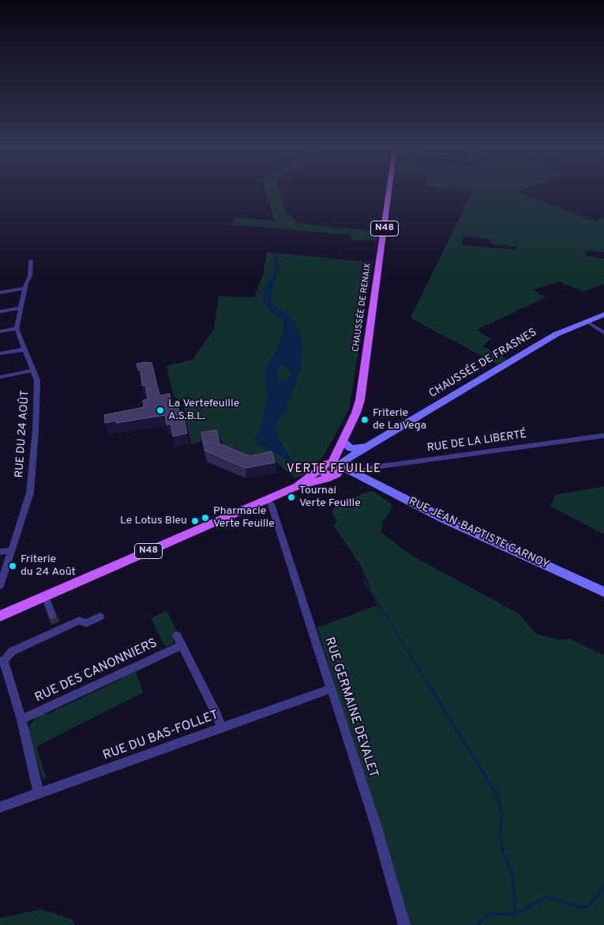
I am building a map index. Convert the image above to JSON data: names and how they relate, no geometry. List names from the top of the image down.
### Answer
{
  "streets": {
    "main road": [
      "N48",
      "CHAUSSÉE DE RENAIX",
      "CHAUSSÉE DE FRASNES",
      "RUE JEAN-BAPTISTE CARNOY"
    ],
    "street": [
      "RUE DU 24 AOÛT",
      "RUE DE LA LIBERTÉ",
      "RUE DES CANONNIERS",
      "RUE GERMAINE DEVALET",
      "RUE DU BAS-FOLLET"
    ]
  },
  "crossings": [
    ["N48", "CHAUSSÉE DE RENAIX"],
    ["N48", "CHAUSSÉE DE FRASNES"],
    ["N48", "RUE JEAN-BAPTISTE CARNOY"],
    ["N48", "RUE GERMAINE DEVALET"],
    ["CHAUSSÉE DE RENAIX", "CHAUSSÉE DE FRASNES"],
    ["CHAUSSÉE DE RENAIX", "RUE JEAN-BAPTISTE CARNOY"],
    ["CHAUSSÉE DE FRASNES", "RUE JEAN-BAPTISTE CARNOY"],
    ["RUE DE LA LIBERTÉ", "RUE JEAN-BAPTISTE CARNOY"],
    ["RUE GERMAINE DEVALET", "RUE DU BAS-FOLLET"]
  ],
  "districts": ["VERTE FEUILLE"],
  "places": [
    "La Vertefeuille A.S.B.L.",
    "Friterie de La Vega",
    "Tournai Verte Feuille",
    "Pharmacie Verte Feuille",
    "Le Lotus Bleu",
    "Friterie du 24 Août"
  ]
}
